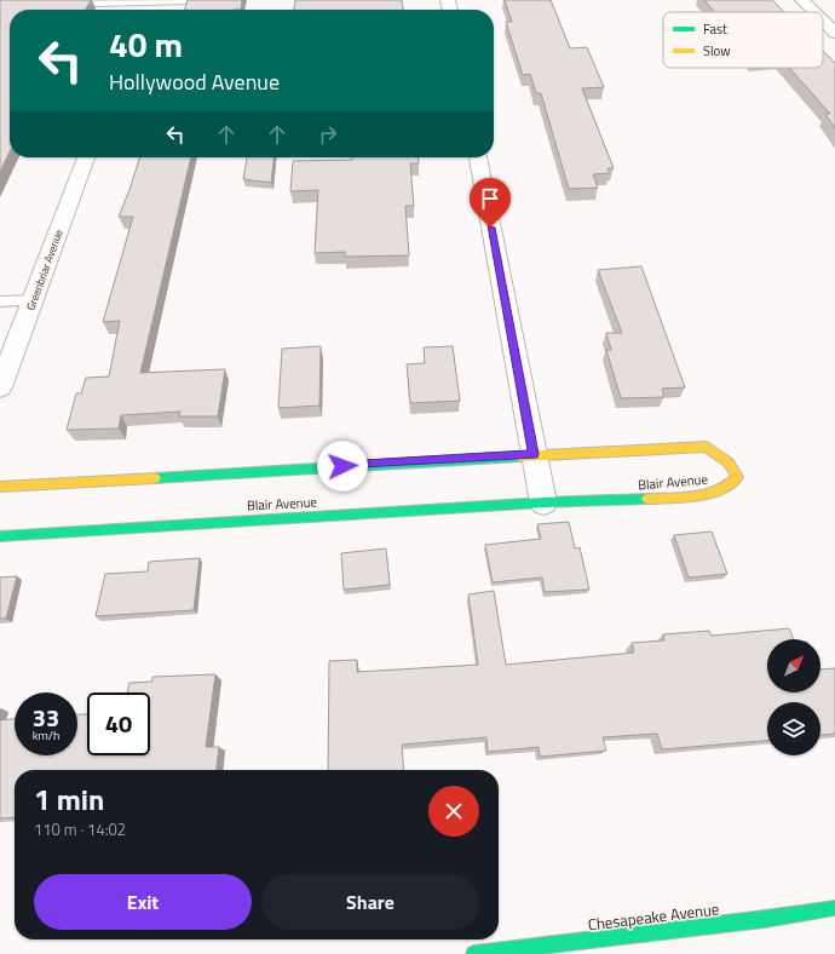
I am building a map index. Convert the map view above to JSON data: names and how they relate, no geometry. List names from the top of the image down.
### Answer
{
  "streets": {
    "street": ["Greenbriar Avenue", "Blair Avenue", "Chesapeake Avenue"]
  },
  "legend": ["Fast", "Slow"],
  "north": "top right",
  "page": {
    "turn": ["40 m", "Hollywood Avenue"],
    "speed": "33 km/h",
    "limit": "40",
    "heading": ["1 min", "110 m · 14:02"],
    "buttons": ["Exit", "Share"]
  }
}
